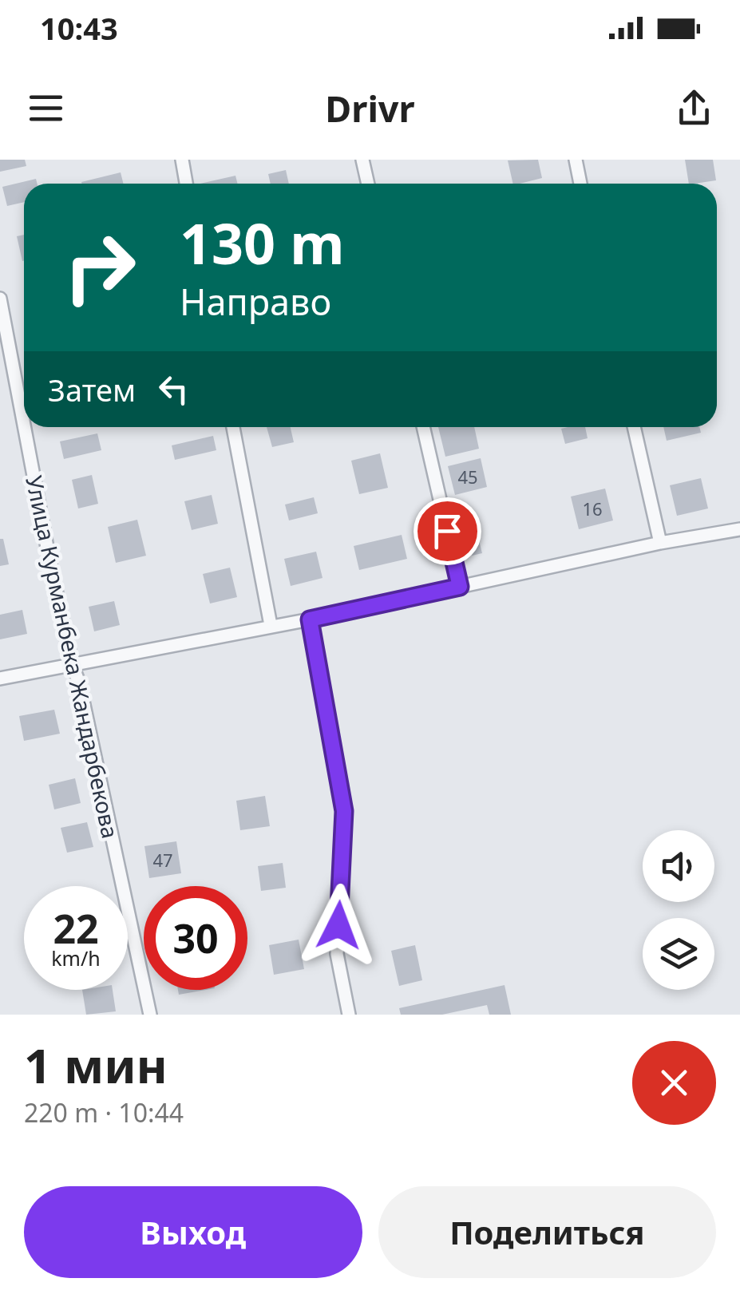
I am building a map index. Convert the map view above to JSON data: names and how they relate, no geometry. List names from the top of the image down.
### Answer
{
  "streets": {
    "street": ["Улица Курманбека Жандарбекова"]
  },
  "house_numbers": ["45", "16", "47"],
  "page": {
    "status": "10:43",
    "header": "Drivr",
    "turn": ["130 m", "Направо"],
    "then": "Затем",
    "speed": "22 km/h",
    "limit": "30",
    "heading": ["1 мин", "220 m · 10:44"],
    "buttons": ["Выход", "Поделиться"]
  }
}
